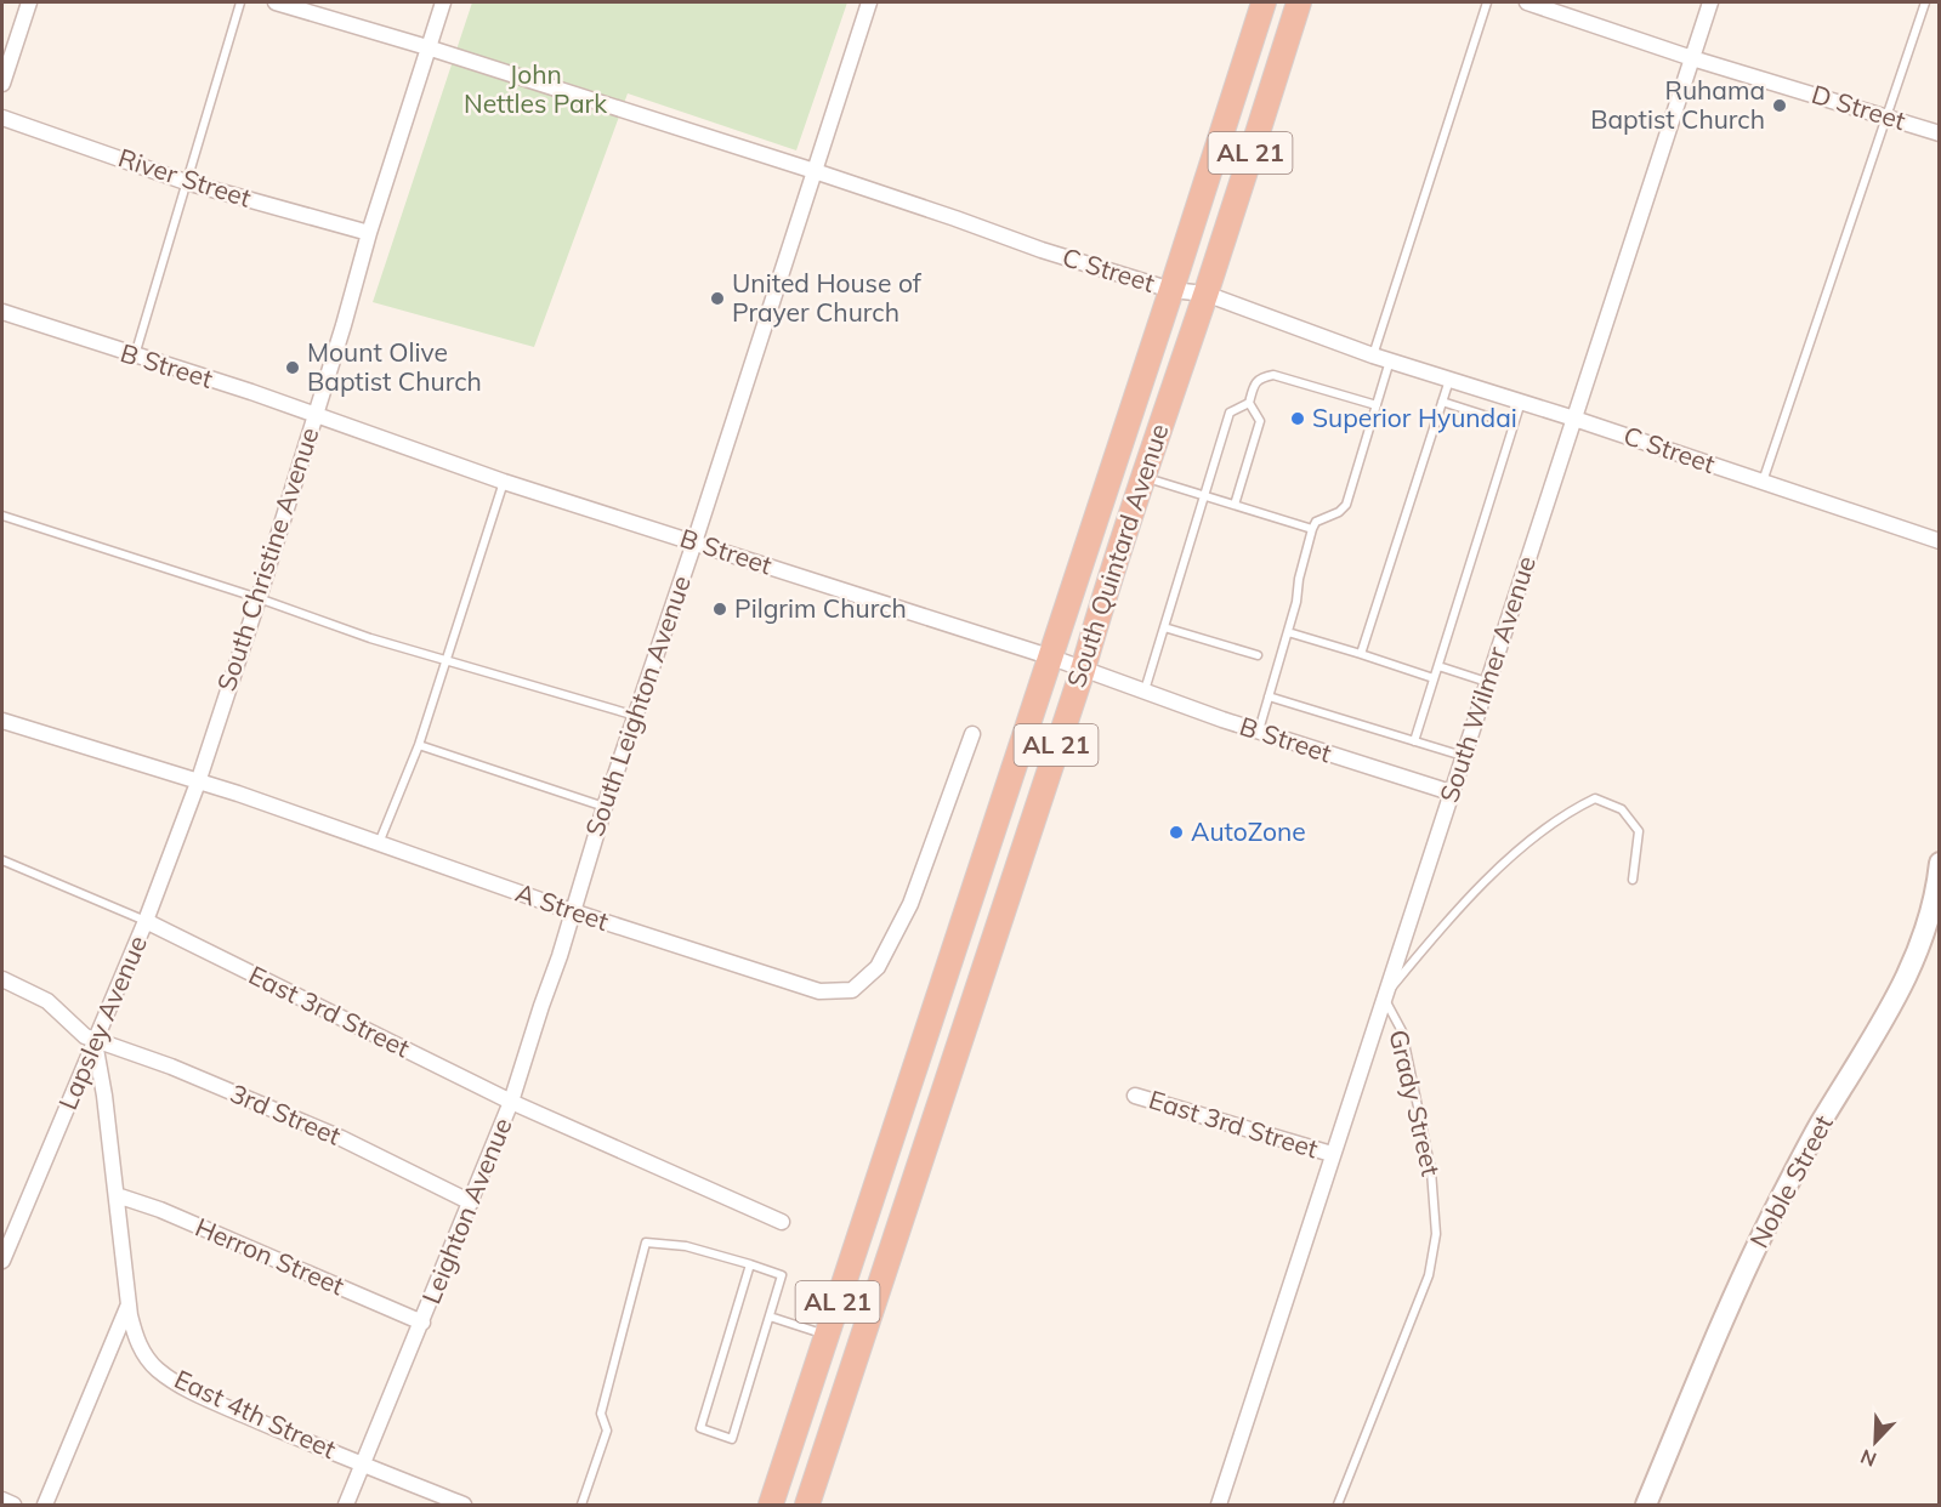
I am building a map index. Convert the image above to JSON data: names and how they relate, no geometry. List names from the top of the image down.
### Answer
{
  "streets": {
    "highway": ["AL 21", "South Quintard Avenue"],
    "main road": ["Noble Street"],
    "street": [
      "D Street",
      "River Street",
      "C Street",
      "B Street",
      "South Christine Avenue",
      "South Wilmer Avenue",
      "South Leighton Avenue",
      "A Street",
      "East 3rd Street",
      "Lapsley Avenue",
      "3rd Street",
      "Leighton Avenue",
      "Herron Street",
      "East 4th Street"
    ],
    "lane": ["Grady Street"]
  },
  "crossings": [
    ["D Street", "South Wilmer Avenue"],
    ["AL 21", "South Quintard Avenue"],
    ["River Street", "South Christine Avenue"],
    ["C Street", "South Quintard Avenue"],
    ["C Street", "South Christine Avenue"],
    ["C Street", "South Wilmer Avenue"],
    ["C Street", "South Leighton Avenue"],
    ["B Street", "South Quintard Avenue"],
    ["B Street", "South Christine Avenue"],
    ["B Street", "South Wilmer Avenue"],
    ["B Street", "South Leighton Avenue"],
    ["South Christine Avenue", "A Street"],
    ["South Christine Avenue", "Lapsley Avenue"],
    ["South Wilmer Avenue", "East 3rd Street"],
    ["South Wilmer Avenue", "Grady Street"],
    ["South Leighton Avenue", "A Street"],
    ["South Leighton Avenue", "Leighton Avenue"],
    ["A Street", "Lapsley Avenue"],
    ["A Street", "Leighton Avenue"],
    ["East 3rd Street", "Lapsley Avenue"],
    ["East 3rd Street", "Leighton Avenue"],
    ["Lapsley Avenue", "3rd Street"],
    ["Lapsley Avenue", "East 4th Street"],
    ["3rd Street", "Leighton Avenue"],
    ["3rd Street", "East 4th Street"],
    ["Leighton Avenue", "Herron Street"],
    ["Leighton Avenue", "East 4th Street"],
    ["Herron Street", "East 4th Street"]
  ],
  "parks": ["John Nettles Park"],
  "places": [
    "Ruhama Baptist Church",
    "United House of Prayer Church",
    "Mount Olive Baptist Church",
    "Superior Hyundai",
    "Pilgrim Church",
    "AutoZone"
  ],
  "north": "bottom left"
}
